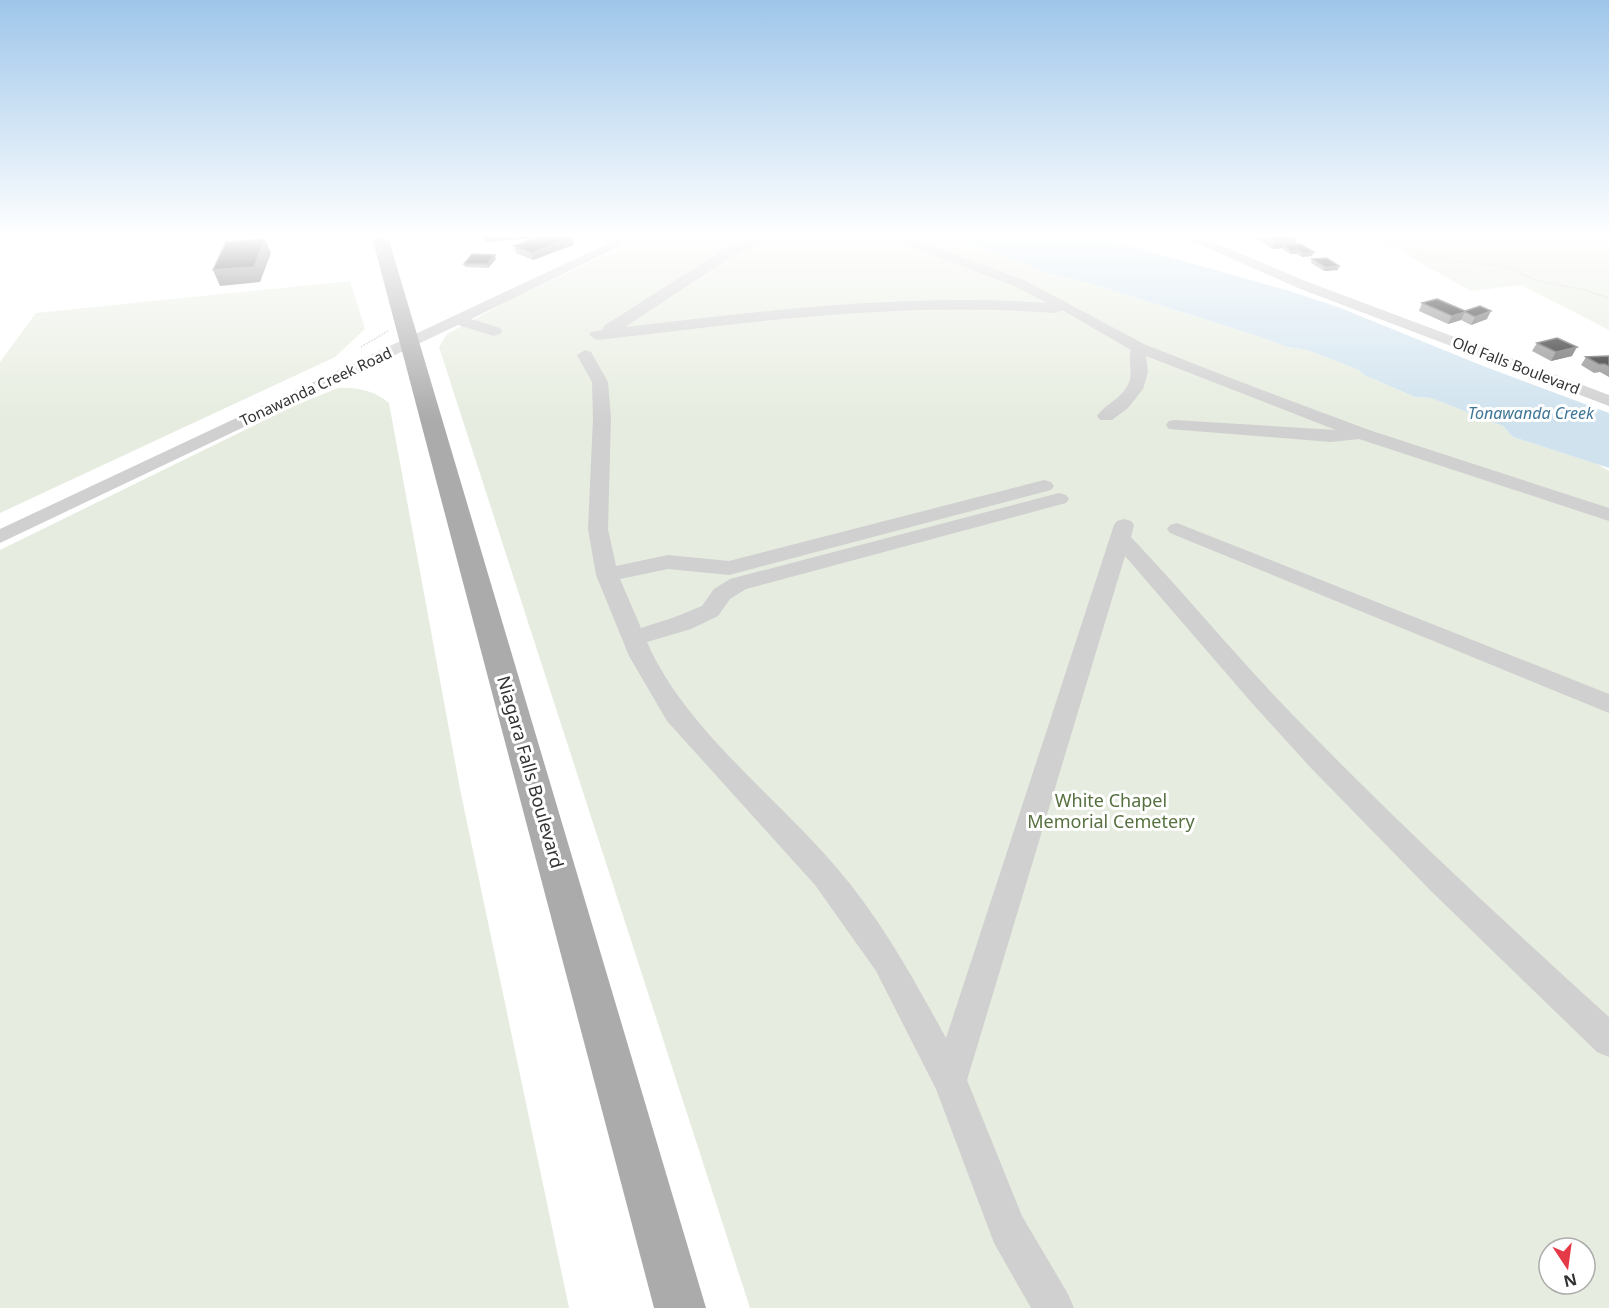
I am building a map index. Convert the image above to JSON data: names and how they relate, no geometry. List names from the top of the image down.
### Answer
{
  "streets": {
    "main road": ["Niagara Falls Boulevard"],
    "street": ["Old Falls Boulevard", "Tonawanda Creek Road"]
  },
  "crossings": [
    ["Tonawanda Creek Road", "Niagara Falls Boulevard"]
  ],
  "water": ["Tonawanda Creek"],
  "parks": ["White Chapel Memorial Cemetery"],
  "north": "bottom"
}
